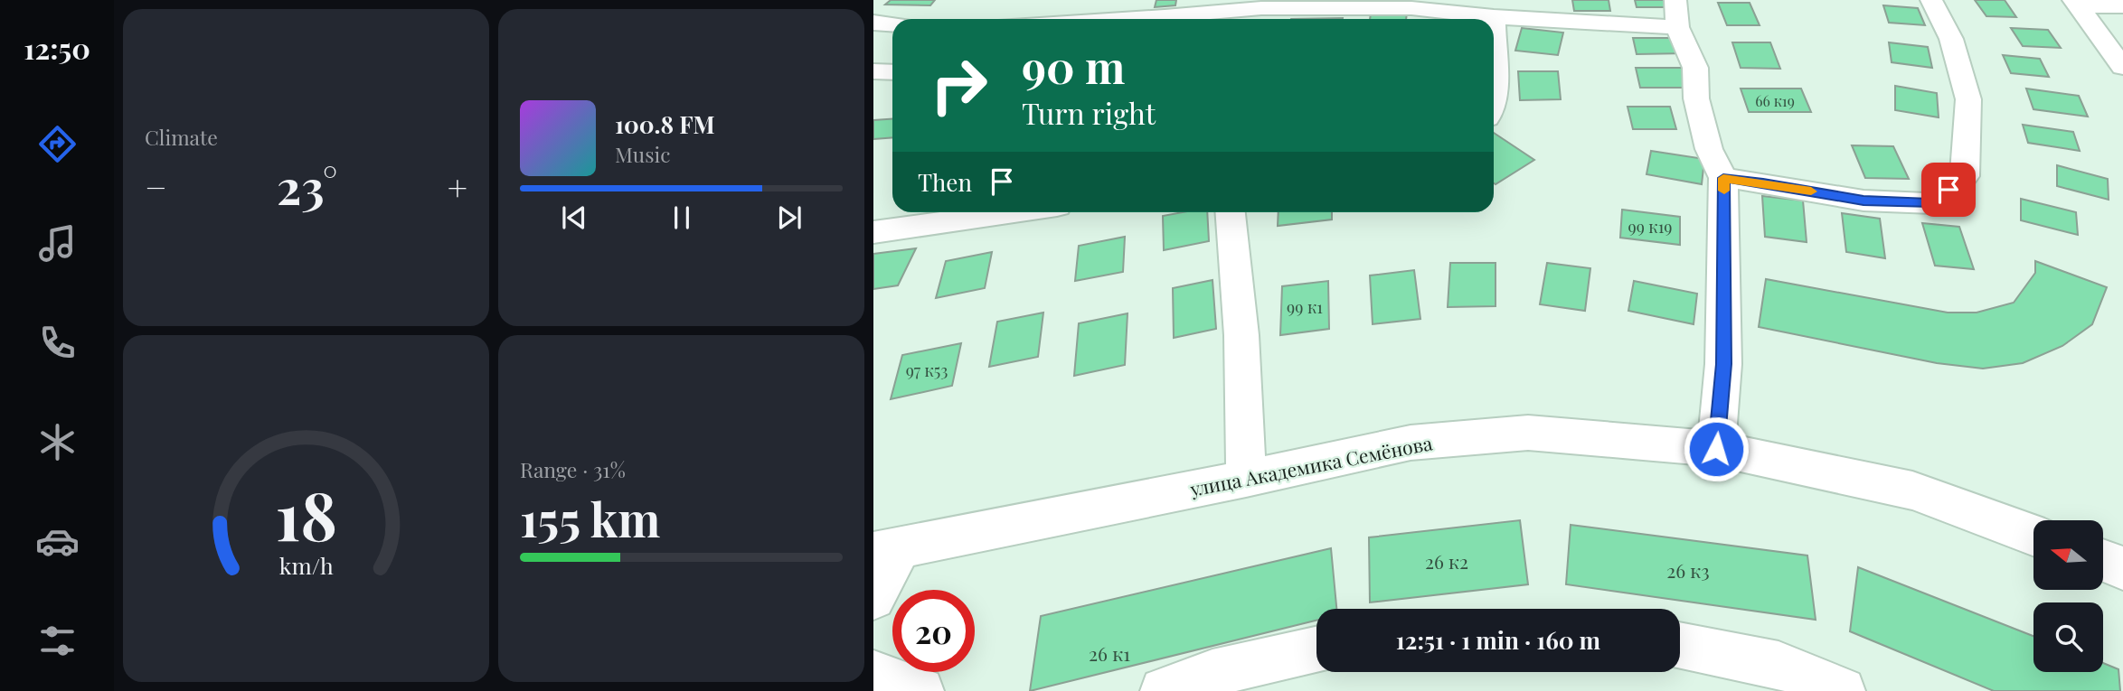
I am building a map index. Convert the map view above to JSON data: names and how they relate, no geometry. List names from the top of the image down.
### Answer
{
  "streets": {
    "street": ["улица Академика Семёнова"]
  },
  "house_numbers": [
    "66 к19",
    "99 к19",
    "99 к1",
    "97 к53",
    "26 к2",
    "26 к3",
    "26 к1"
  ],
  "north": "left",
  "page": {
    "tabs": "12:50",
    "tile": [
      "Climate",
      ["Range · 31%", "155 km"]
    ],
    "turn": ["90 m", "Turn right"],
    "song": ["100.8 FM", "Music"],
    "then": "Then",
    "heat": ["−", "23°", "+"],
    "limit": "20",
    "trip": "12:51 · 1 min · 160 m",
    "gauge": ["18", "km/h"]
  }
}
